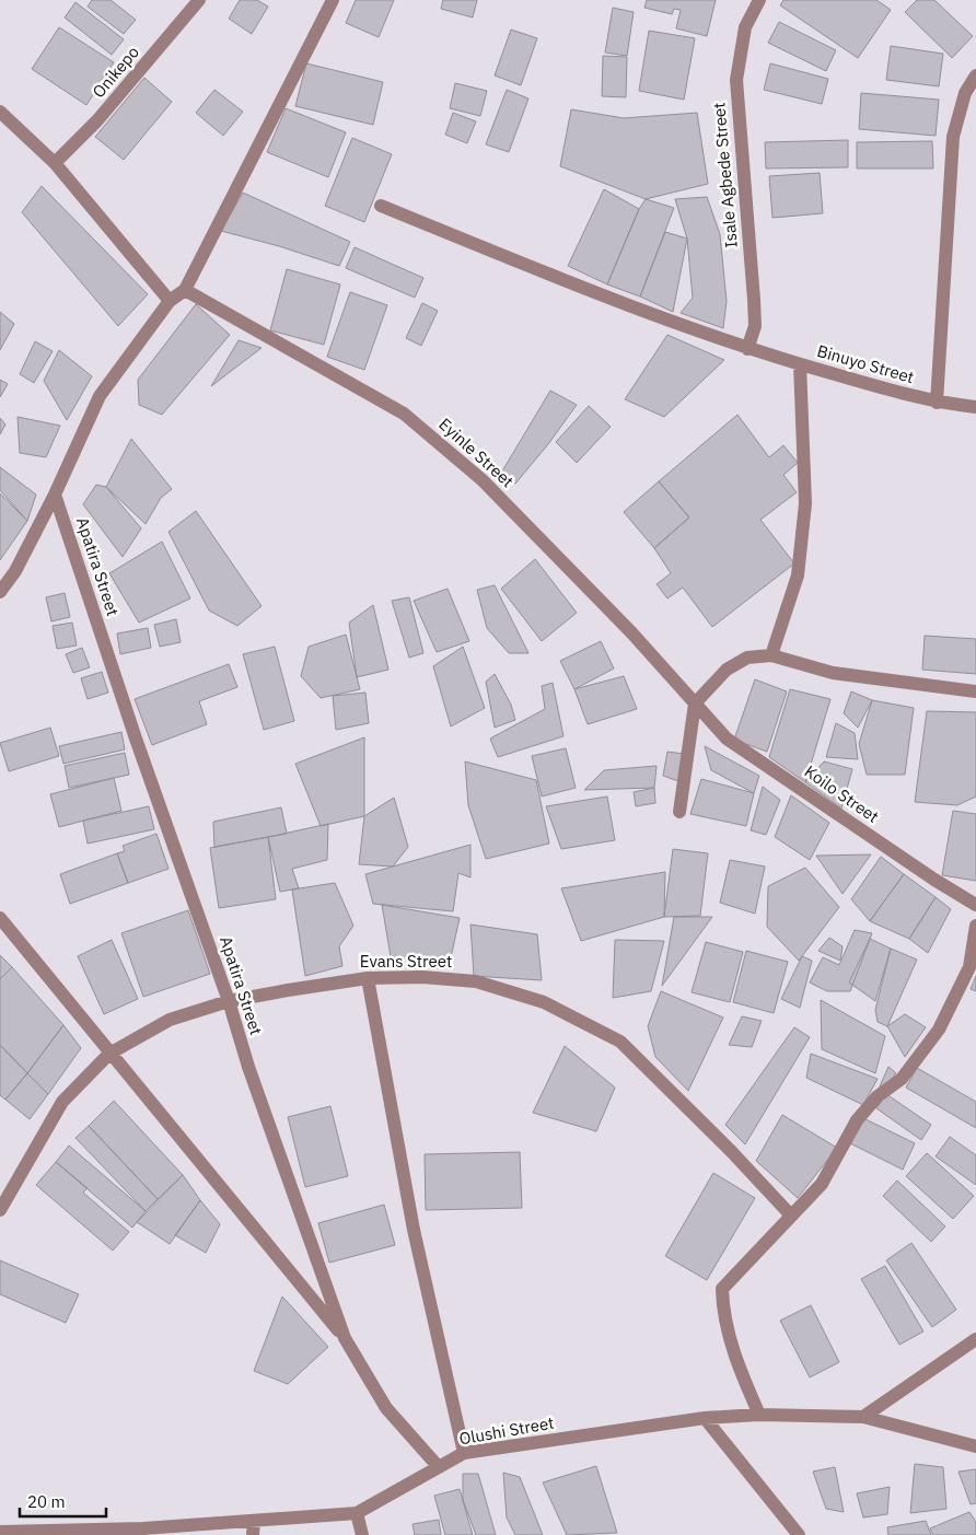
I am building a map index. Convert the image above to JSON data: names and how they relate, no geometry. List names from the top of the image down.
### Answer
{
  "streets": {
    "street": [
      "Onikepo",
      "Isale Agbede Street",
      "Binuyo Street",
      "Eyinle Street",
      "Apatira Street",
      "Koilo Street",
      "Evans Street",
      "Olushi Street"
    ]
  },
  "crossings": [
    ["Isale Agbede Street", "Binuyo Street"],
    ["Eyinle Street", "Koilo Street"],
    ["Apatira Street", "Evans Street"],
    ["Apatira Street", "Olushi Street"]
  ],
  "scale_bar": "20 m"
}
